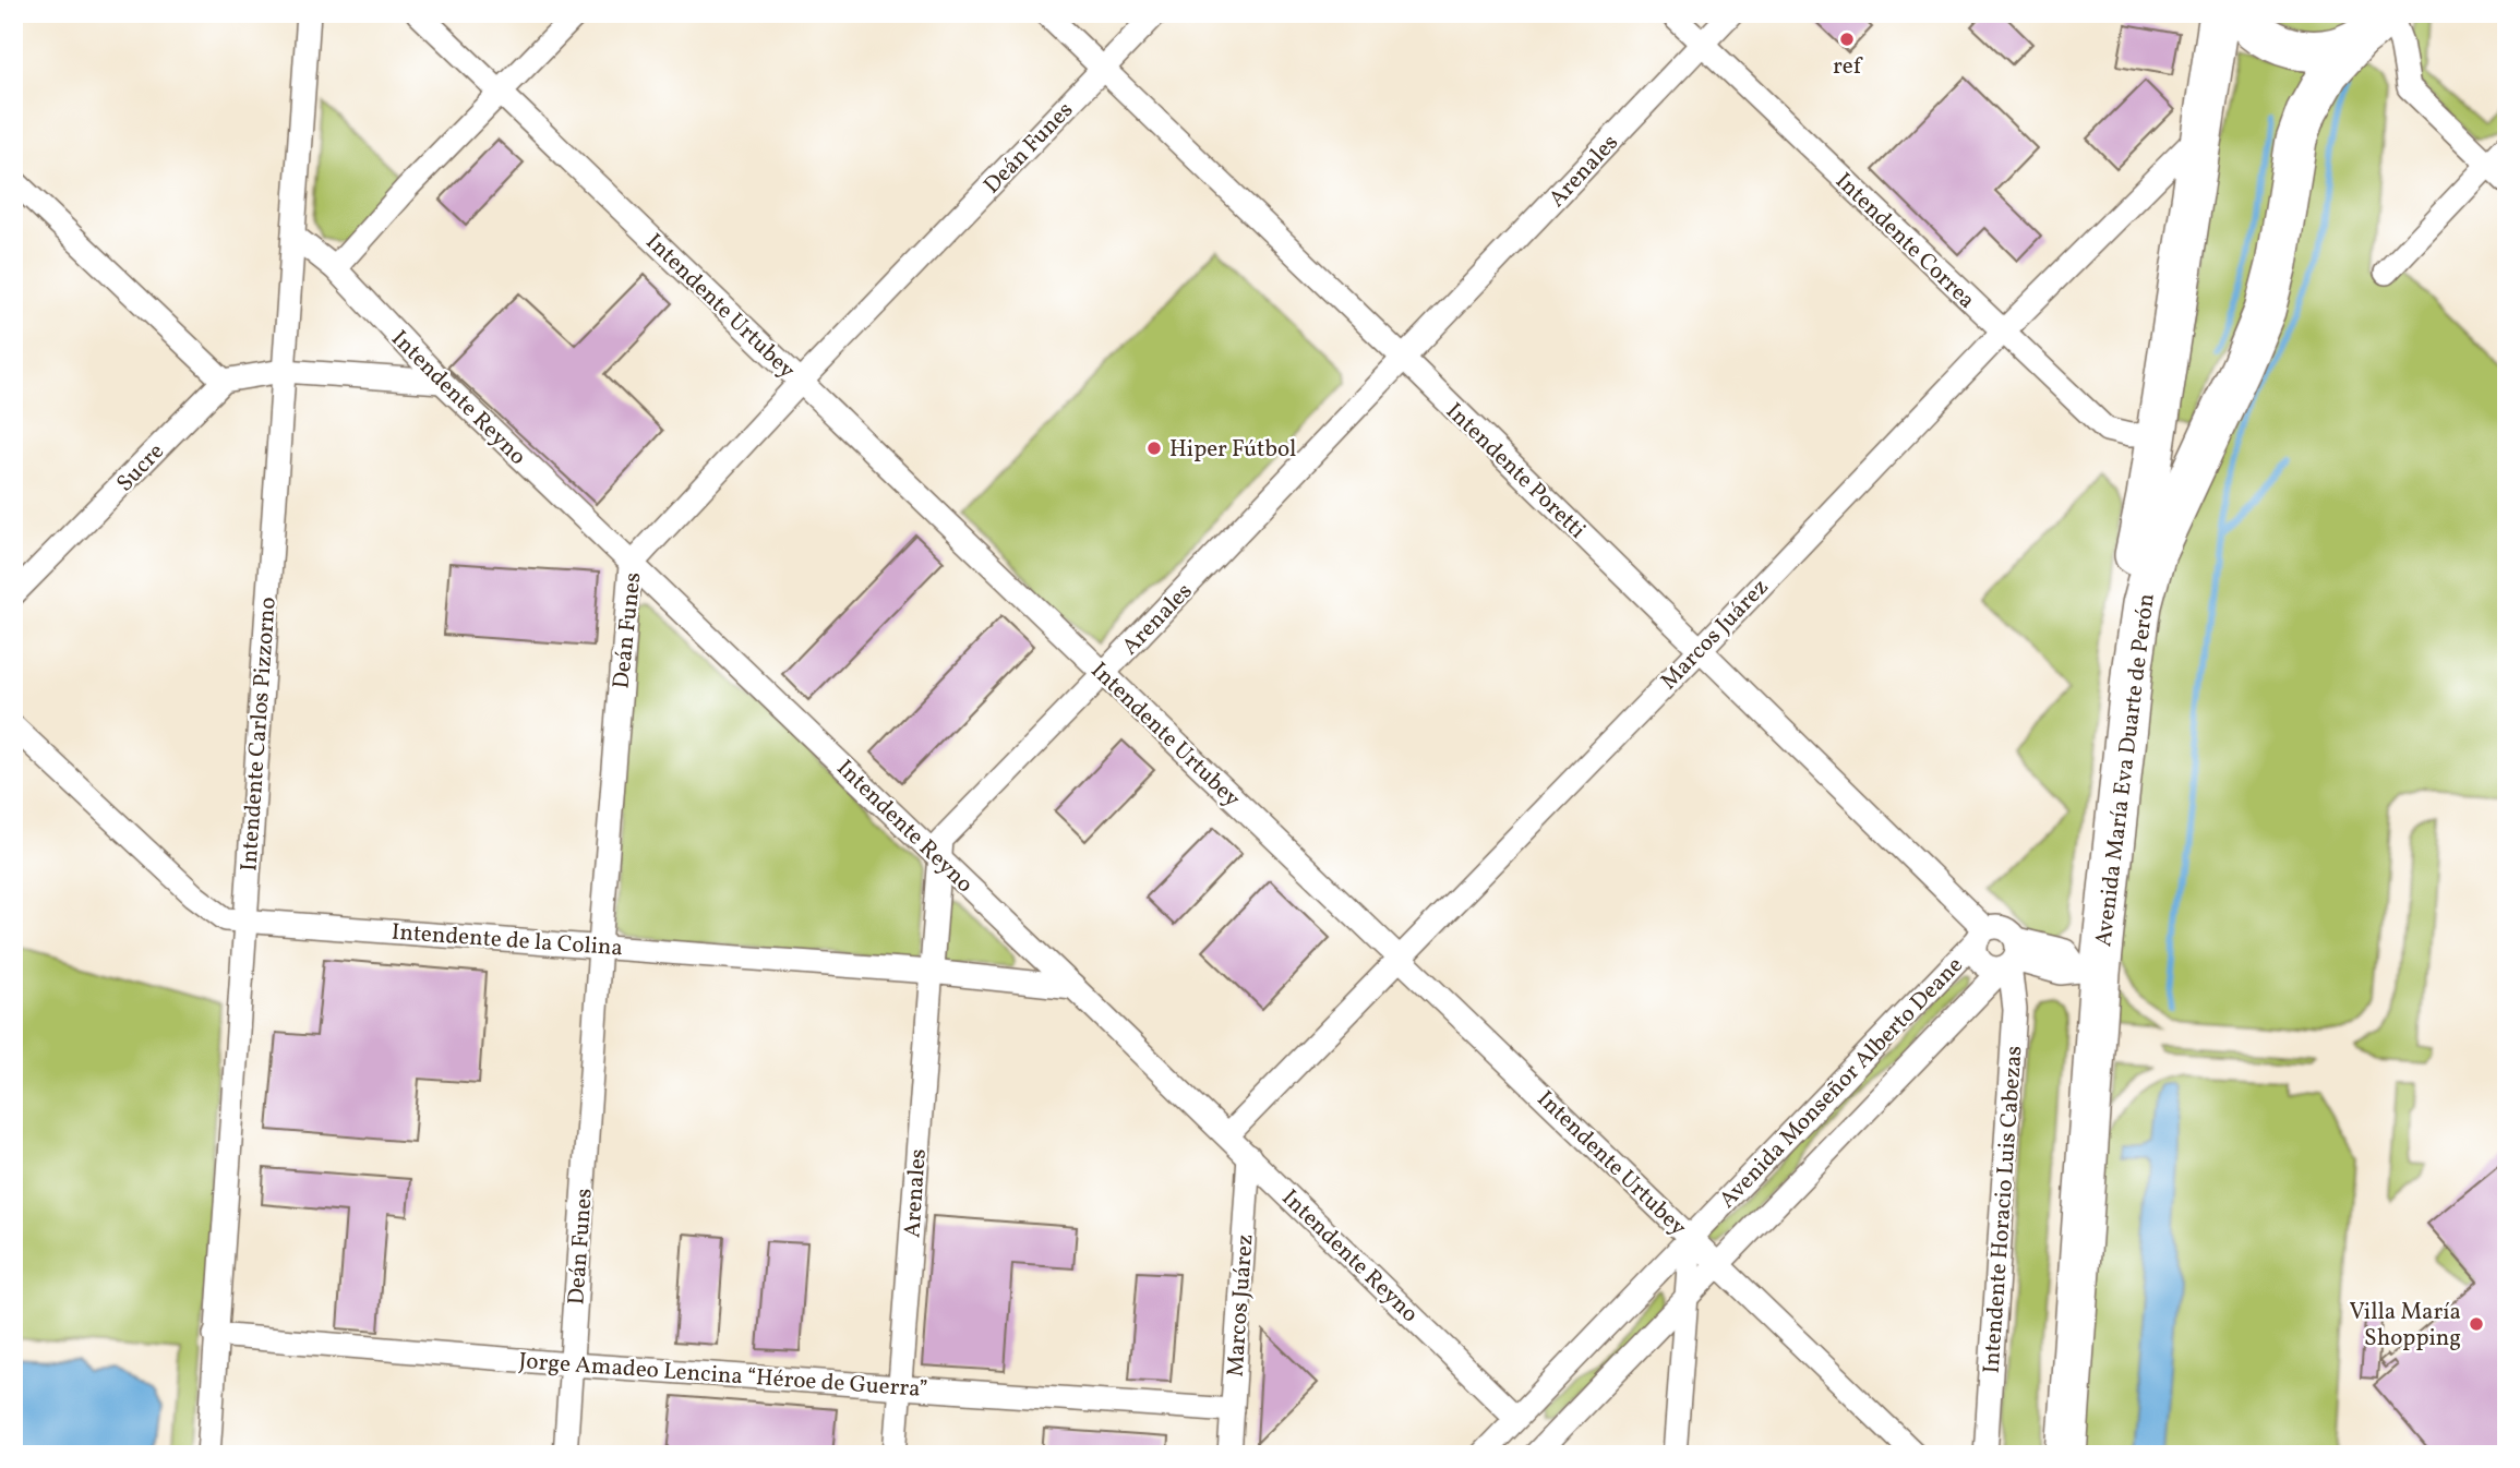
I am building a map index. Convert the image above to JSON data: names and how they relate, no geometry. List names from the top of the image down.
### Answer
{
  "streets": {
    "highway": ["Avenida María Eva Duarte de Perón"],
    "street": [
      "Deán Funes",
      "Arenales",
      "Intendente Correa",
      "Intendente Urtubey",
      "Intendente Reyno",
      "Sucre",
      "Intendente Poretti",
      "Marcos Juárez",
      "Intendente Carlos Pizzorno",
      "Intendente de la Colina",
      "Avenida Monseñor Alberto Deane",
      "Intendente Horacio Luis Cabezas",
      "Jorge Amadeo Lencina “Héroe de Guerra”"
    ]
  },
  "crossings": [
    ["Deán Funes", "Intendente Urtubey"],
    ["Deán Funes", "Intendente Reyno"],
    ["Deán Funes", "Intendente Poretti"],
    ["Deán Funes", "Intendente de la Colina"],
    ["Deán Funes", "Jorge Amadeo Lencina “Héroe de Guerra”"],
    ["Arenales", "Intendente Correa"],
    ["Arenales", "Intendente Urtubey"],
    ["Arenales", "Intendente Reyno"],
    ["Arenales", "Intendente Poretti"],
    ["Arenales", "Intendente de la Colina"],
    ["Arenales", "Jorge Amadeo Lencina “Héroe de Guerra”"],
    ["Intendente Correa", "Marcos Juárez"],
    ["Intendente Correa", "Avenida María Eva Duarte de Perón"],
    ["Intendente Urtubey", "Marcos Juárez"],
    ["Intendente Urtubey", "Avenida Monseñor Alberto Deane"],
    ["Intendente Reyno", "Marcos Juárez"],
    ["Intendente Reyno", "Intendente Carlos Pizzorno"],
    ["Intendente Reyno", "Intendente de la Colina"],
    ["Intendente Reyno", "Avenida Monseñor Alberto Deane"],
    ["Intendente Poretti", "Marcos Juárez"],
    ["Intendente Poretti", "Avenida Monseñor Alberto Deane"],
    ["Intendente Poretti", "Intendente Horacio Luis Cabezas"],
    ["Marcos Juárez", "Avenida María Eva Duarte de Perón"],
    ["Marcos Juárez", "Jorge Amadeo Lencina “Héroe de Guerra”"],
    ["Intendente Carlos Pizzorno", "Intendente de la Colina"],
    ["Intendente Carlos Pizzorno", "Jorge Amadeo Lencina “Héroe de Guerra”"],
    ["Avenida Monseñor Alberto Deane", "Intendente Horacio Luis Cabezas"]
  ],
  "places": ["ref", "Hiper Fútbol", "Villa María Shopping"]
}
